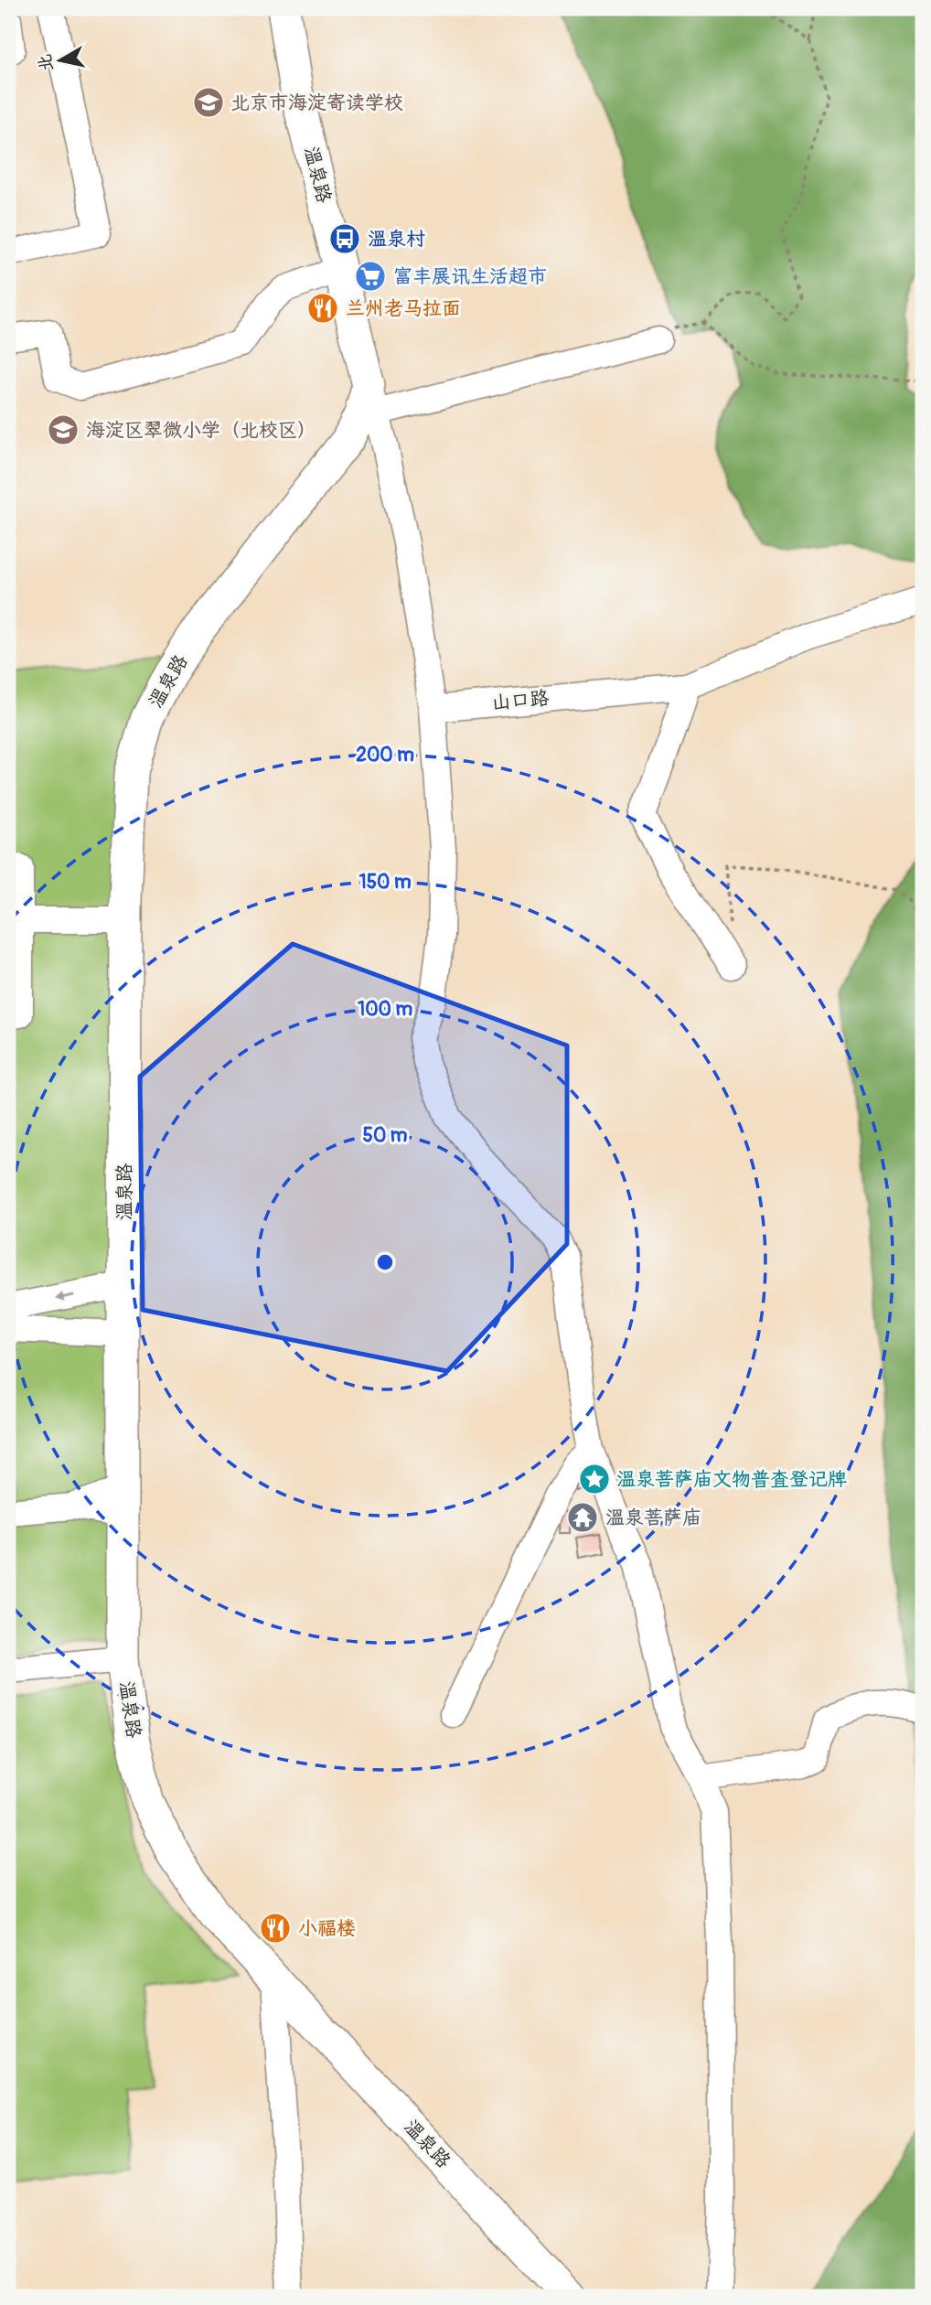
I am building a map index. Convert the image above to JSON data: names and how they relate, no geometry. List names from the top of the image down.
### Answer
{
  "streets": {
    "main road": ["温泉路"],
    "street": ["山口路"]
  },
  "places": {
    "school or university": ["北京市海淀寄读学校", "海淀区翠微小学（北校区）"],
    "bus stop": ["温泉村"],
    "supermarket": ["富丰展讯生活超市"],
    "restaurant": ["兰州老马拉面", "小福楼"],
    "place": ["温泉菩萨庙文物普查登记牌"],
    "temple": ["温泉菩萨庙"]
  },
  "north": "left",
  "rings": [
    "200 m",
    "150 m",
    "100 m",
    "50 m"
  ]
}
